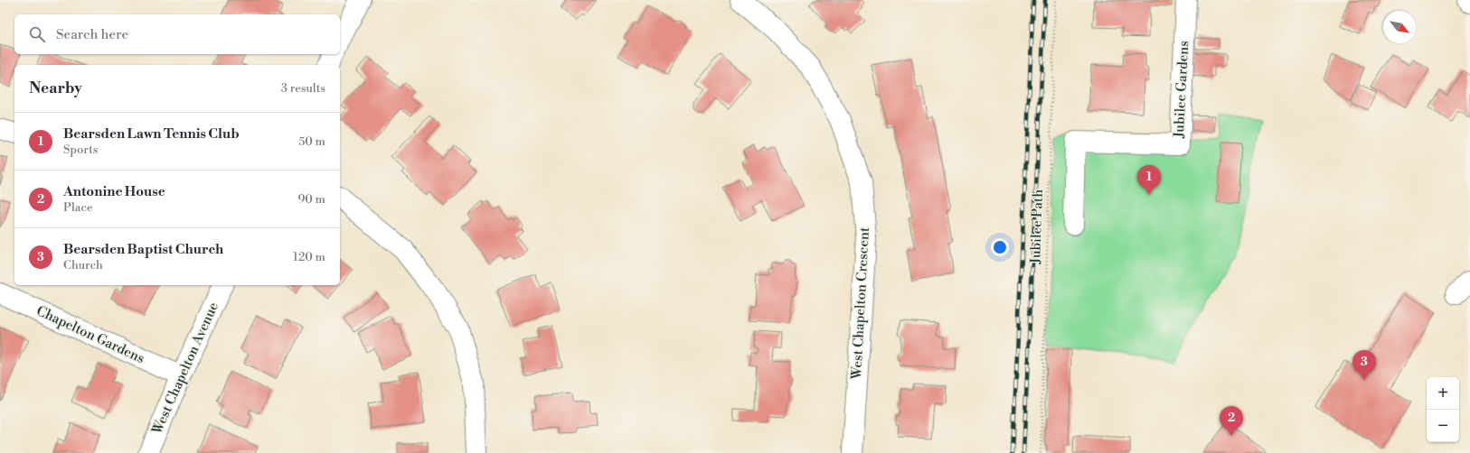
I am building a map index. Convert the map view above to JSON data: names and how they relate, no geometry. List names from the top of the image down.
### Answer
{
  "streets": {
    "street": [
      "Jubilee Gardens",
      "West Chapelton Crescent",
      "Chapelton Gardens",
      "West Chapelton Avenue"
    ],
    "path": ["Jubilee Path"]
  },
  "crossings": [
    ["Chapelton Gardens", "West Chapelton Avenue"]
  ],
  "north": "bottom right",
  "page": {
    "search": "Search here",
    "heading": ["Nearby", "3 results"],
    "list": [
      {
        "mark": "1",
        "name": "Bearsden Lawn Tennis Club",
        "note": "Sports",
        "value": "50 m"
      },
      {
        "mark": "2",
        "name": "Antonine House",
        "note": "Place",
        "value": "90 m"
      },
      {
        "mark": "3",
        "name": "Bearsden Baptist Church",
        "note": "Church",
        "value": "120 m"
      }
    ],
    "pins": ["1", "3", "2"],
    "map_buttons": ["+", "−"]
  }
}
